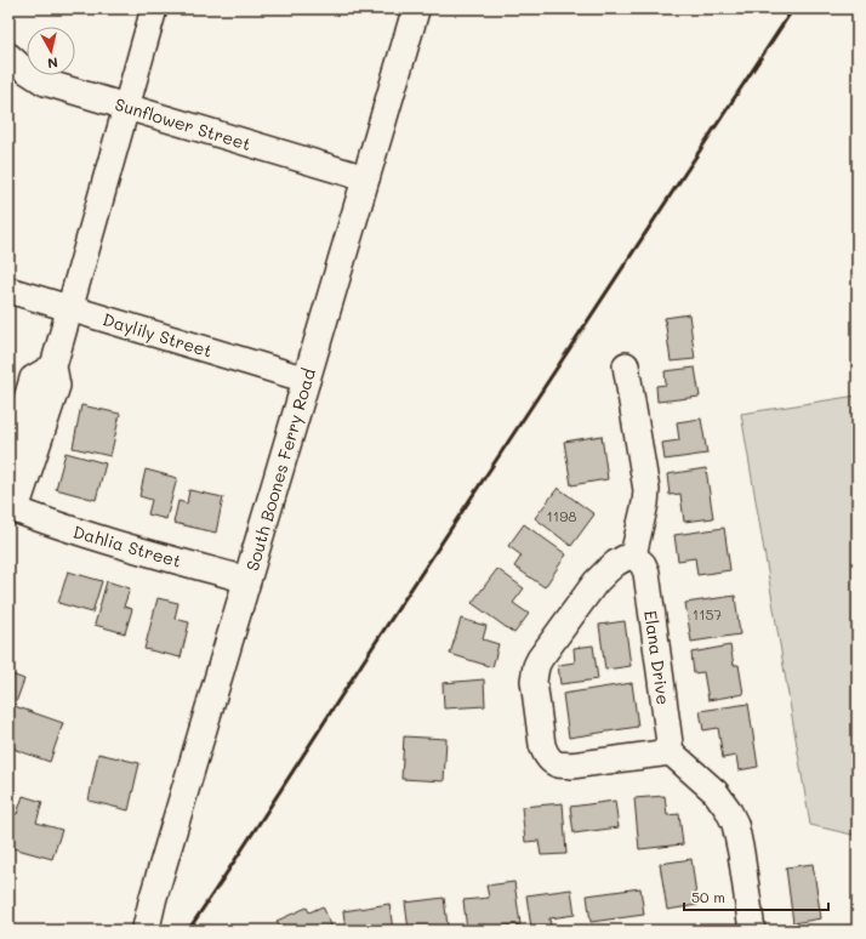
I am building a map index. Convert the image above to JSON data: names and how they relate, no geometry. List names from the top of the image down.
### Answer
{
  "streets": {
    "main road": ["South Boones Ferry Road"],
    "street": [
      "Sunflower Street",
      "Daylily Street",
      "Dahlia Street",
      "Elana Drive"
    ]
  },
  "crossings": [
    ["Sunflower Street", "South Boones Ferry Road"],
    ["Daylily Street", "South Boones Ferry Road"],
    ["South Boones Ferry Road", "Dahlia Street"]
  ],
  "house_numbers": ["1198", "1157"],
  "scale_bar": "50 m",
  "north": "bottom"
}
